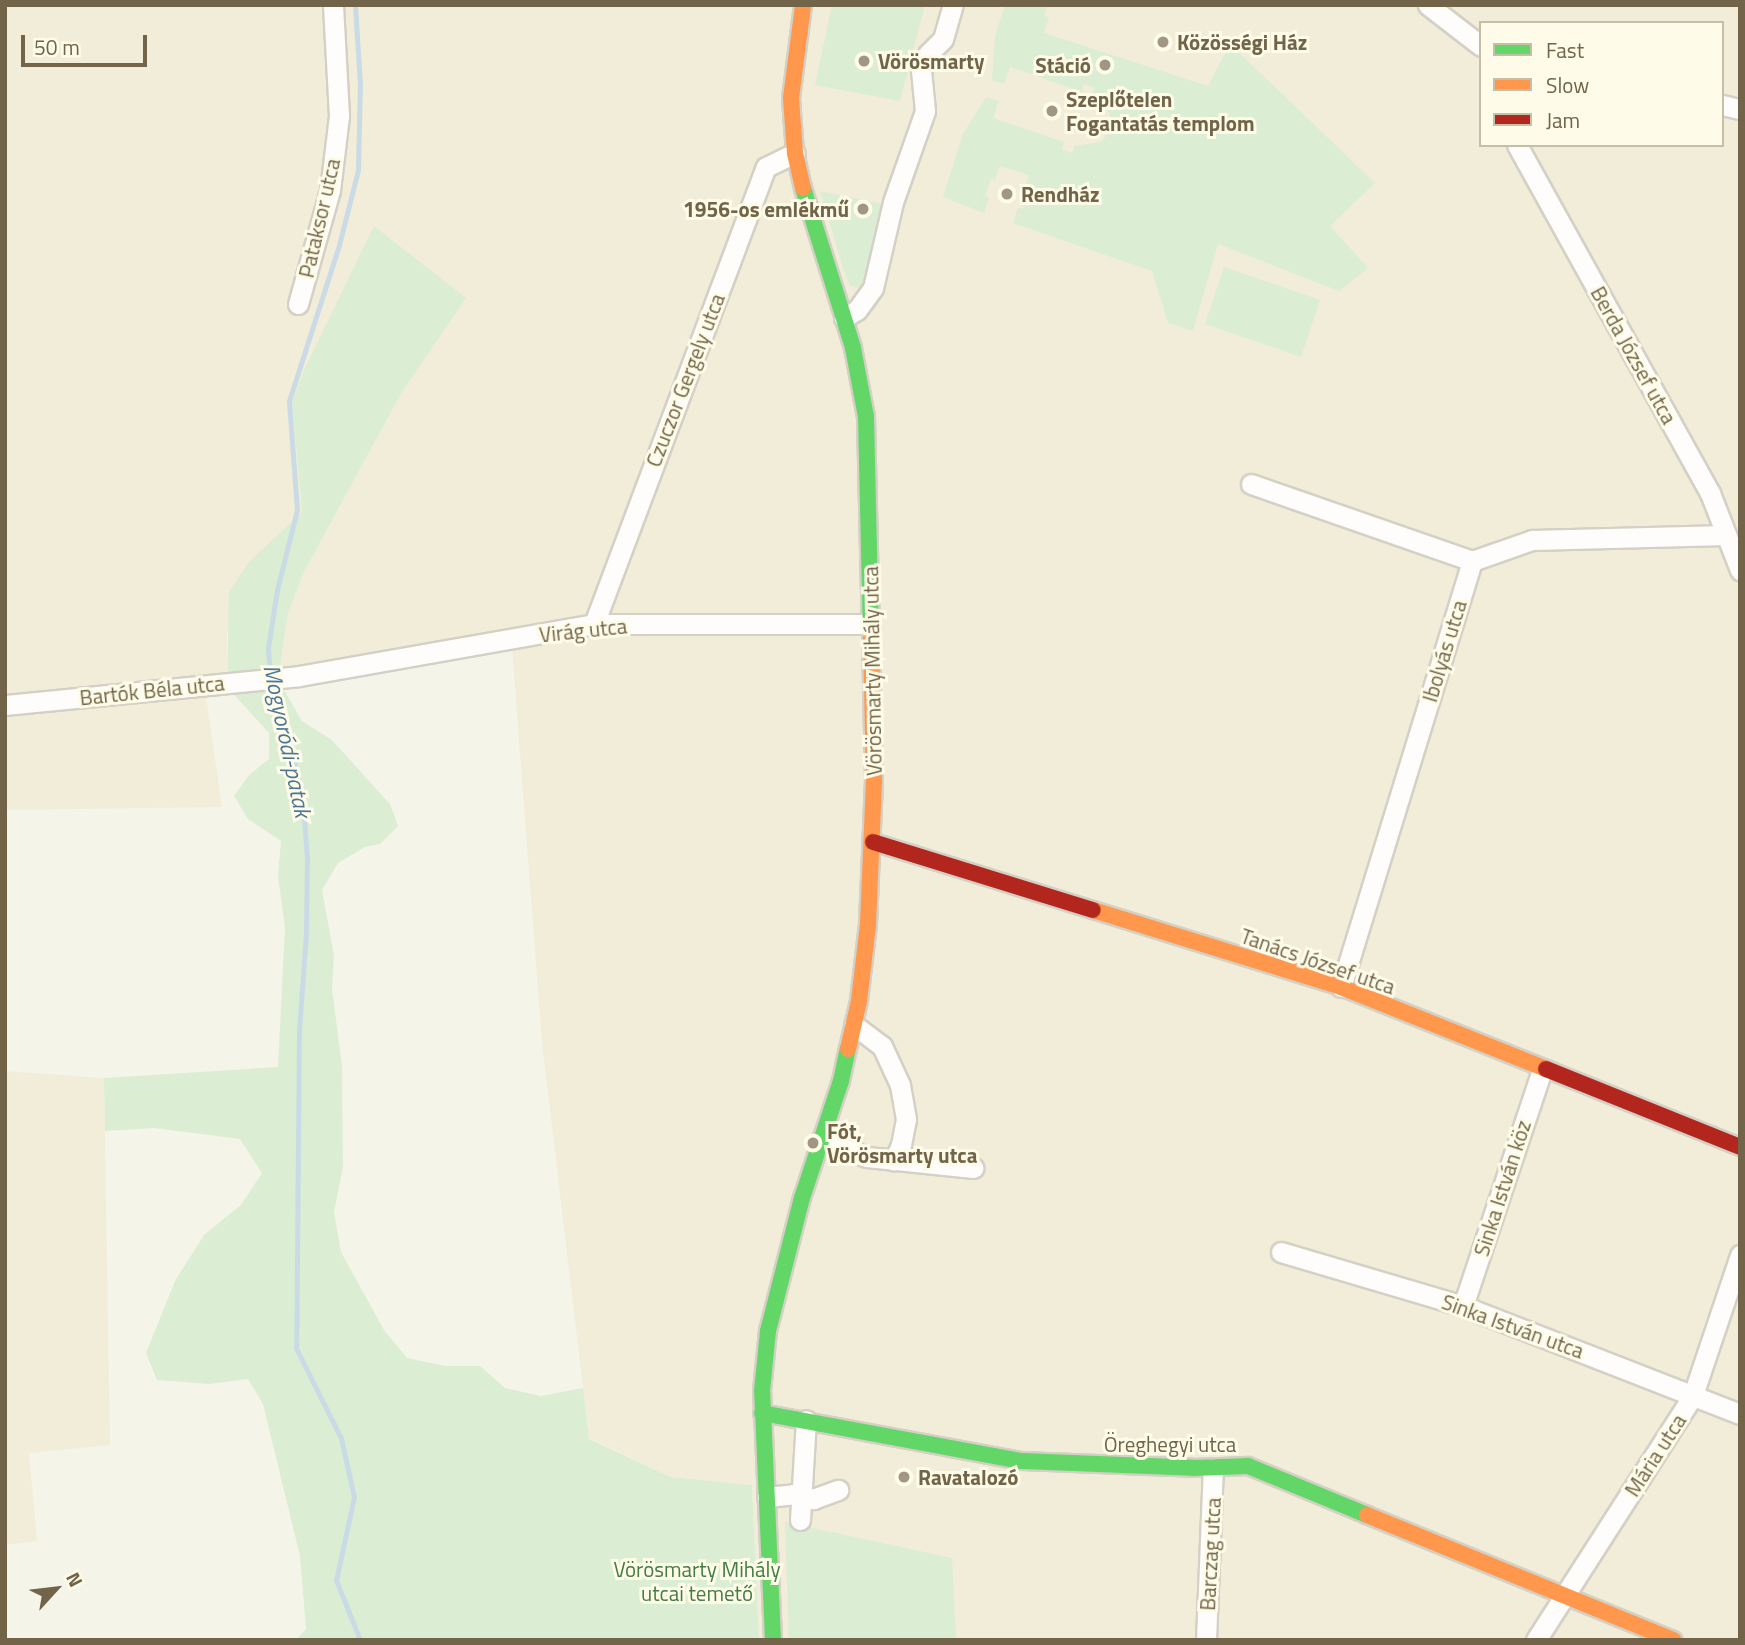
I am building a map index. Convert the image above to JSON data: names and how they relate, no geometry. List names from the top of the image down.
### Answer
{
  "streets": {
    "street": [
      "Pataksor utca",
      "Berda József utca",
      "Czuczor Gergely utca",
      "Virág utca",
      "Ibolyás utca",
      "Vörösmarty Mihály utca",
      "Bartók Béla utca",
      "Tanács József utca",
      "Sinka István köz",
      "Sinka István utca",
      "Öreghegyi utca",
      "Mária utca",
      "Barczag utca"
    ]
  },
  "crossings": [
    ["Czuczor Gergely utca", "Virág utca"],
    ["Czuczor Gergely utca", "Vörösmarty Mihály utca"],
    ["Virág utca", "Vörösmarty Mihály utca"],
    ["Virág utca", "Bartók Béla utca"],
    ["Ibolyás utca", "Tanács József utca"],
    ["Vörösmarty Mihály utca", "Tanács József utca"],
    ["Vörösmarty Mihály utca", "Öreghegyi utca"],
    ["Tanács József utca", "Sinka István köz"],
    ["Sinka István köz", "Sinka István utca"],
    ["Sinka István utca", "Mária utca"],
    ["Öreghegyi utca", "Mária utca"],
    ["Öreghegyi utca", "Barczag utca"]
  ],
  "water": ["Mogyoródi-patak"],
  "parks": ["Vörösmarty Mihály utcai temető"],
  "places": [
    "Közösségi Ház",
    "Vörösmarty",
    "Stáció",
    "Szeplőtelen Fogantatás templom",
    "Rendház",
    "1956-os emlékmű",
    "Fót, Vörösmarty utca",
    "Ravatalozó"
  ],
  "legend": ["Fast", "Slow", "Jam"],
  "scale_bar": "50 m",
  "north": "top right"
}
